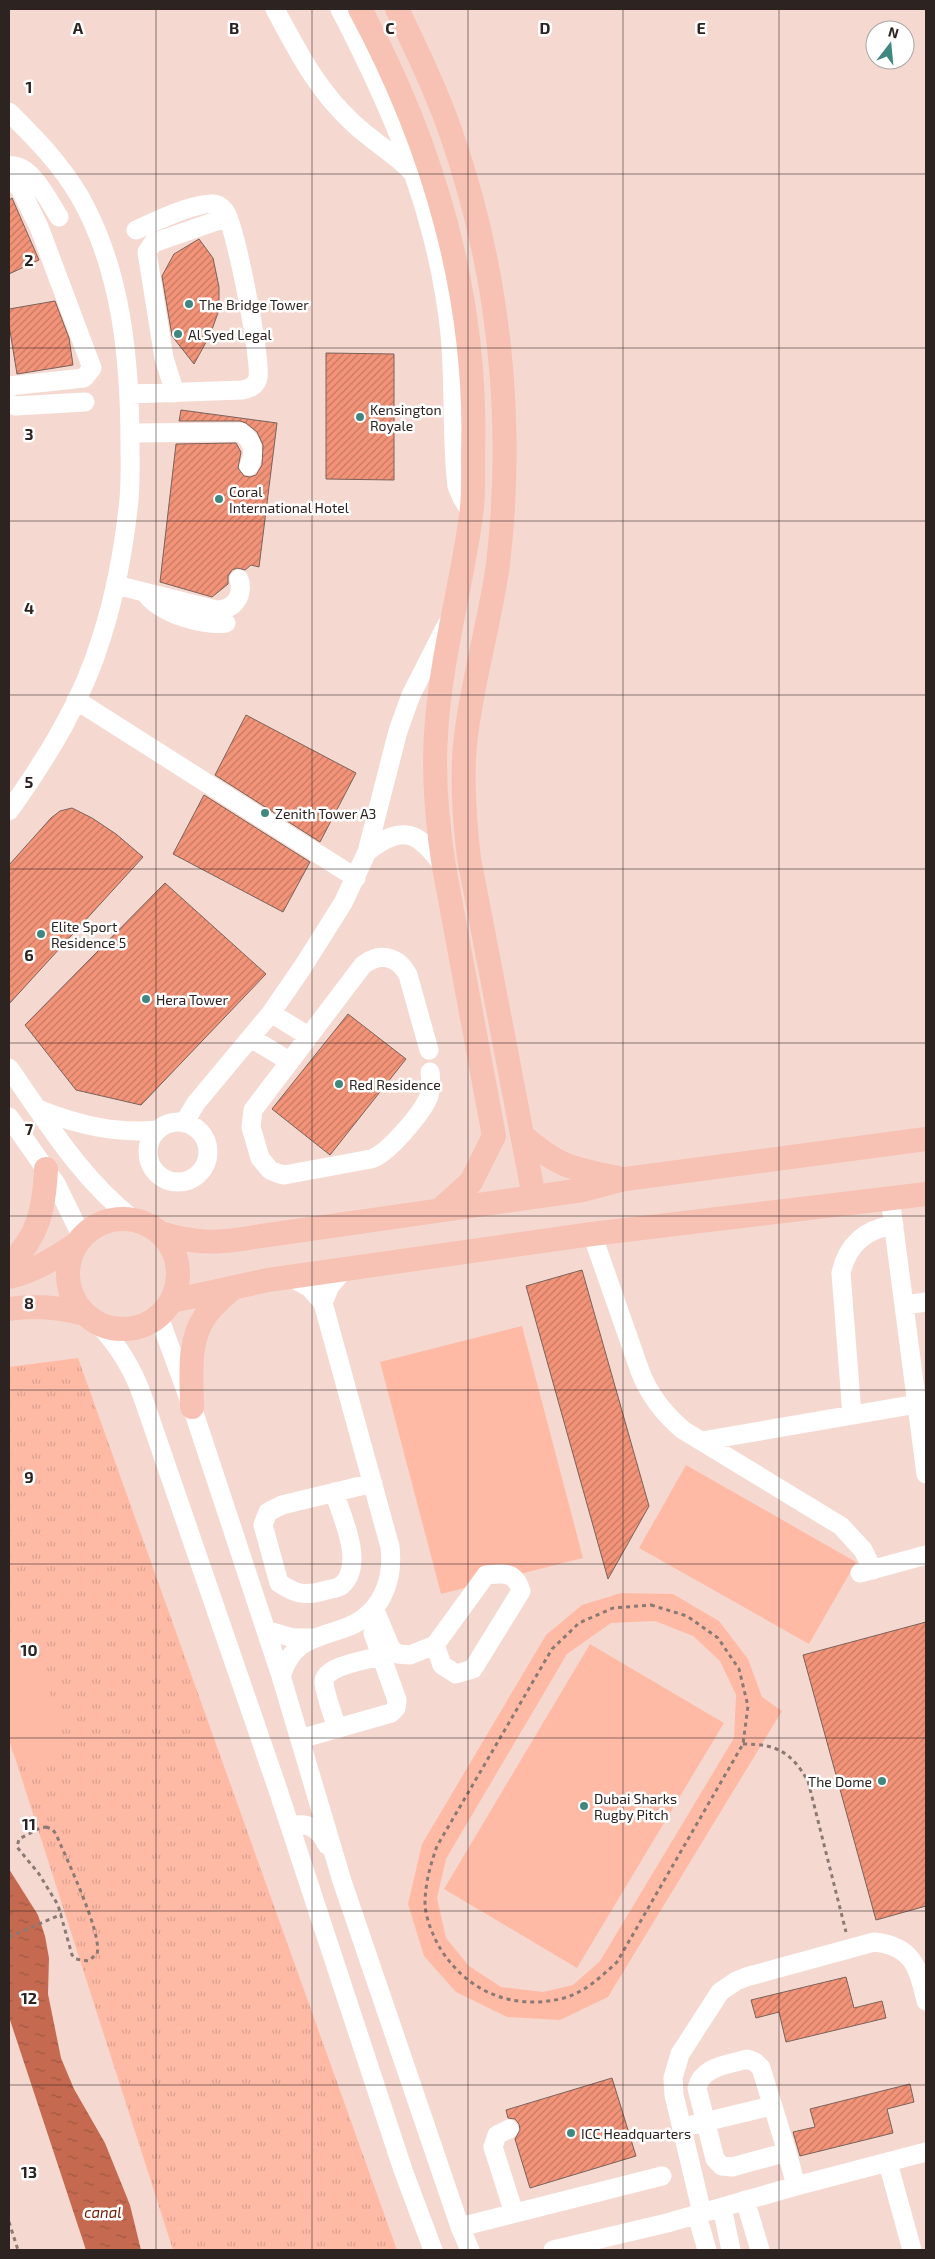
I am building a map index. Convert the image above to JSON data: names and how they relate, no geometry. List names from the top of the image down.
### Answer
{
  "water": ["canal"],
  "places": [
    "The Bridge Tower",
    "Al Syed Legal",
    "Kensington Royale",
    "Coral International Hotel",
    "Zenith Tower A3",
    "Elite Sport Residence 5",
    "Hera Tower",
    "Red Residence",
    "The Dome",
    "Dubai Sharks Rugby Pitch",
    "ICC Headquarters"
  ],
  "north": "top",
  "grid": {
    "columns": [
      "A",
      "B",
      "C",
      "D",
      "E"
    ],
    "rows": [
      "1",
      "2",
      "3",
      "4",
      "5",
      "6",
      "7",
      "8",
      "9",
      "10",
      "11",
      "12",
      "13"
    ]
  }
}
